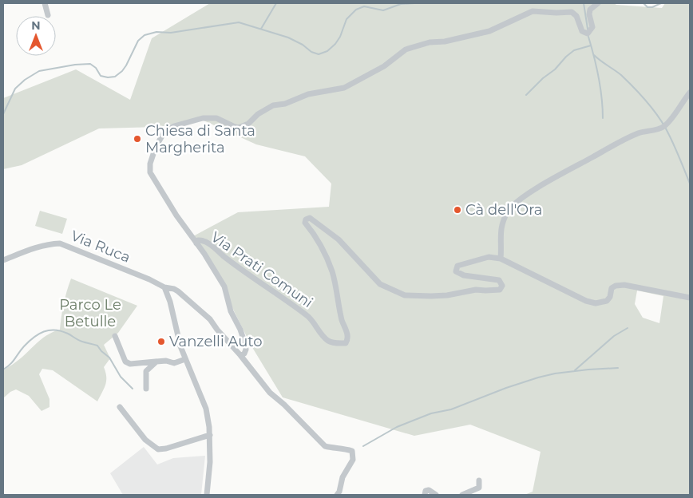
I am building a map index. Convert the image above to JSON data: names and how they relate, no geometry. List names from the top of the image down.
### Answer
{
  "streets": {
    "street": ["Via Ruca", "Via Prati Comuni"]
  },
  "parks": ["Parco Le Betulle"],
  "places": ["Chiesa di Santa Margherita", "Cà dell'Ora", "Vanzelli Auto"],
  "north": "top"
}
